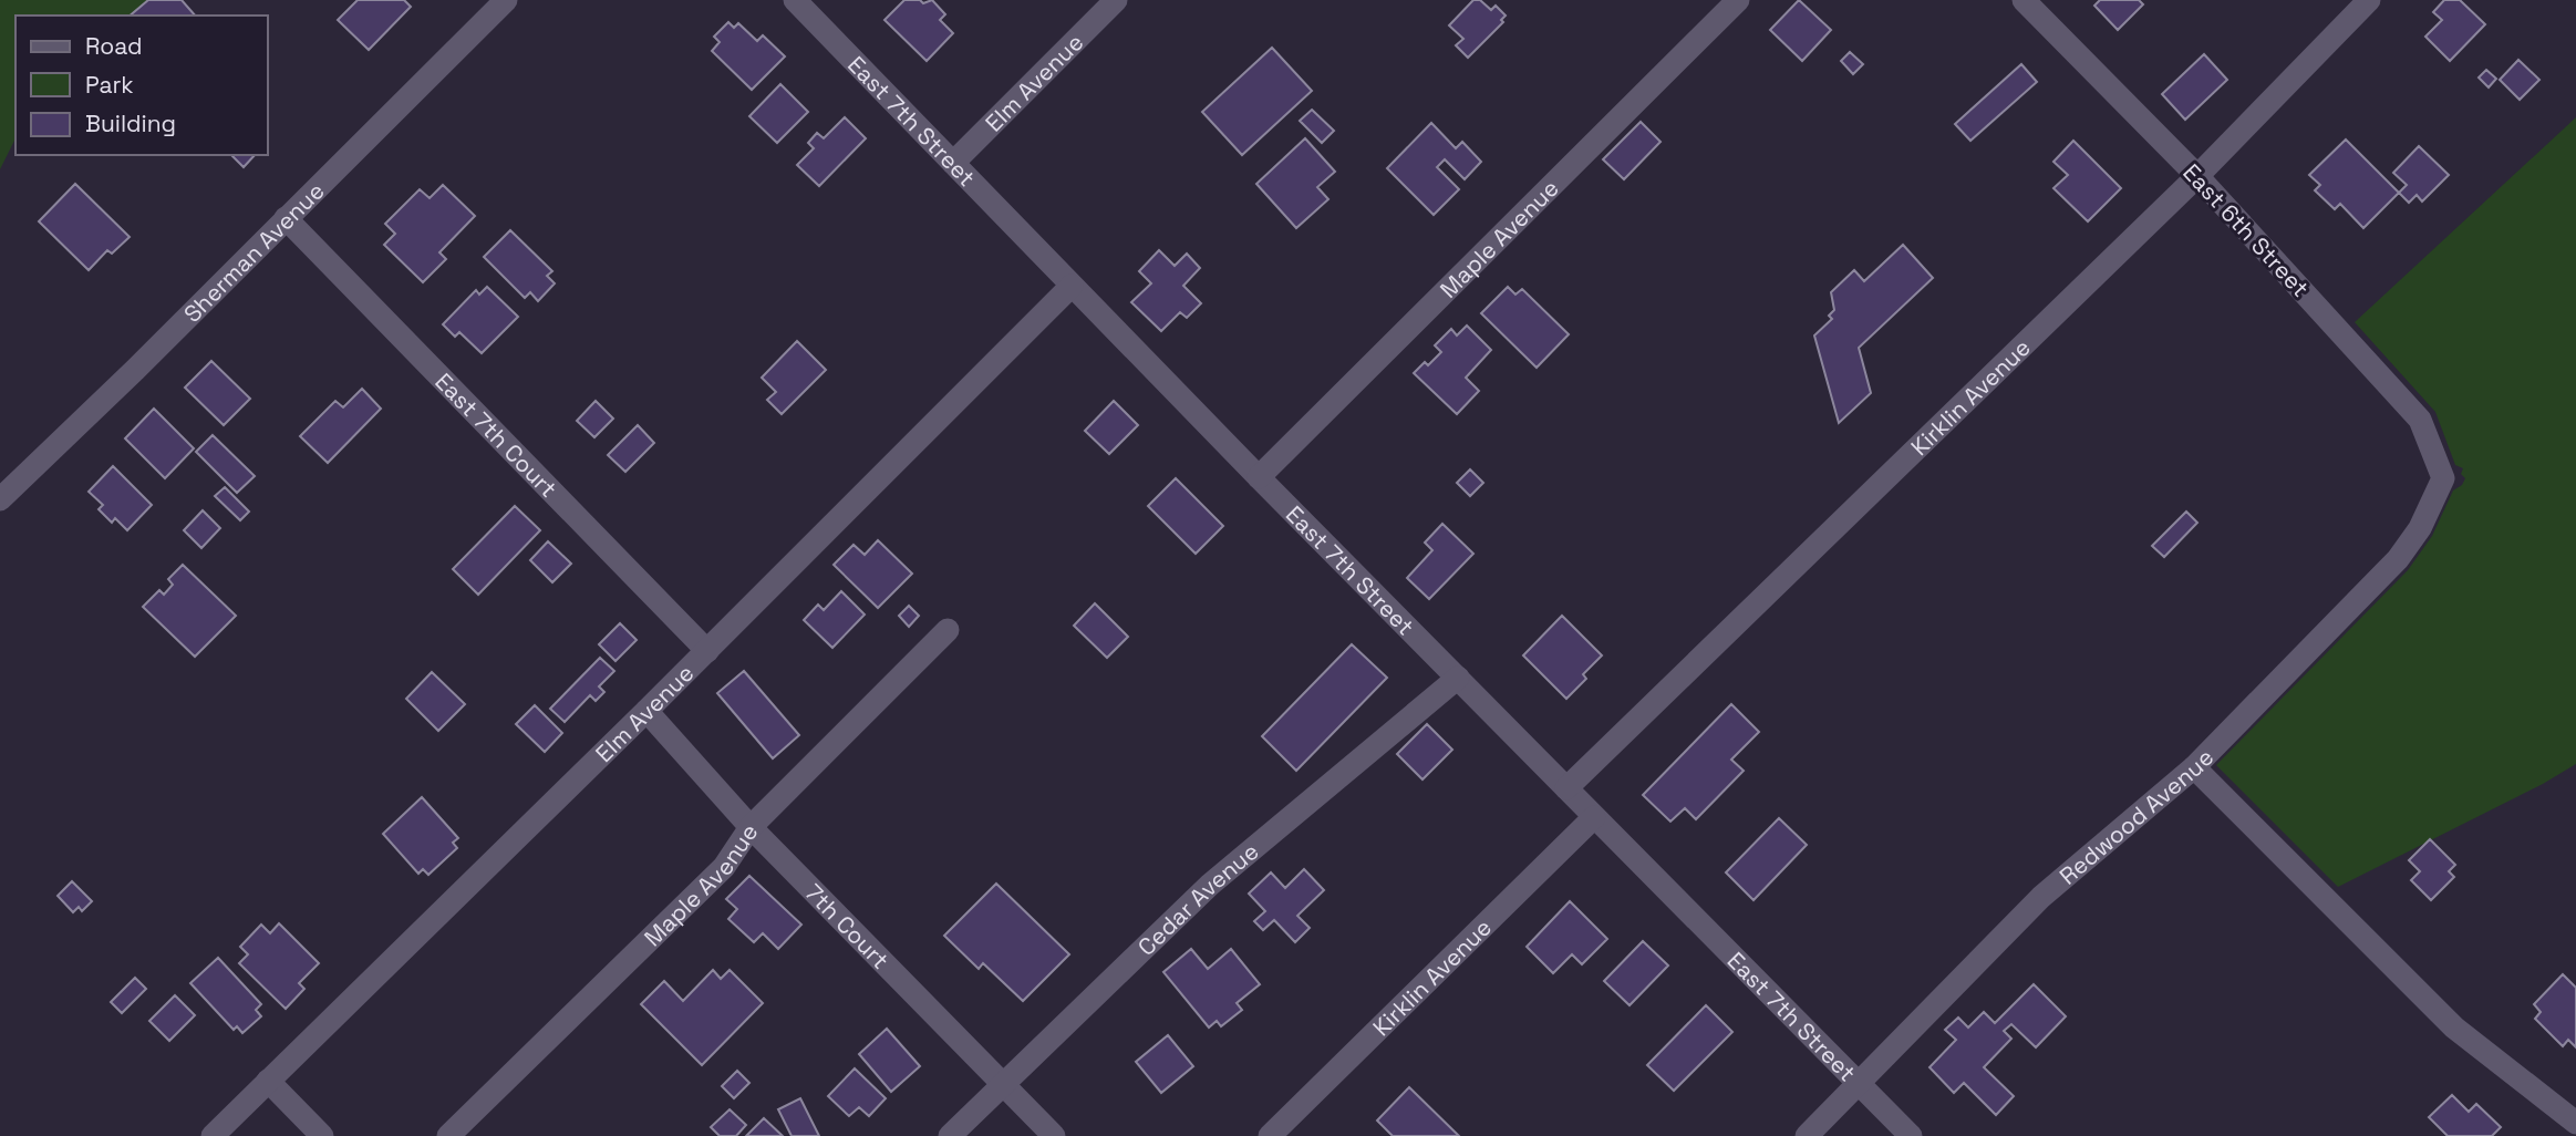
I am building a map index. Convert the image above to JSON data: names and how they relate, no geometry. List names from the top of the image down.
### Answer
{
  "streets": {
    "street": [
      "Elm Avenue",
      "East 7th Street",
      "East 6th Street",
      "Maple Avenue",
      "Sherman Avenue",
      "Kirklin Avenue",
      "East 7th Court",
      "Redwood Avenue",
      "Cedar Avenue",
      "7th Court"
    ]
  },
  "crossings": [
    ["Elm Avenue", "East 7th Street"],
    ["Elm Avenue", "East 7th Court"],
    ["Elm Avenue", "7th Court"],
    ["East 7th Street", "Maple Avenue"],
    ["East 7th Street", "Kirklin Avenue"],
    ["East 7th Street", "Redwood Avenue"],
    ["East 7th Street", "Cedar Avenue"],
    ["East 6th Street", "Kirklin Avenue"],
    ["East 6th Street", "Redwood Avenue"],
    ["Maple Avenue", "7th Court"],
    ["Sherman Avenue", "East 7th Court"],
    ["Cedar Avenue", "7th Court"]
  ],
  "legend": ["Road", "Park", "Building"]
}
